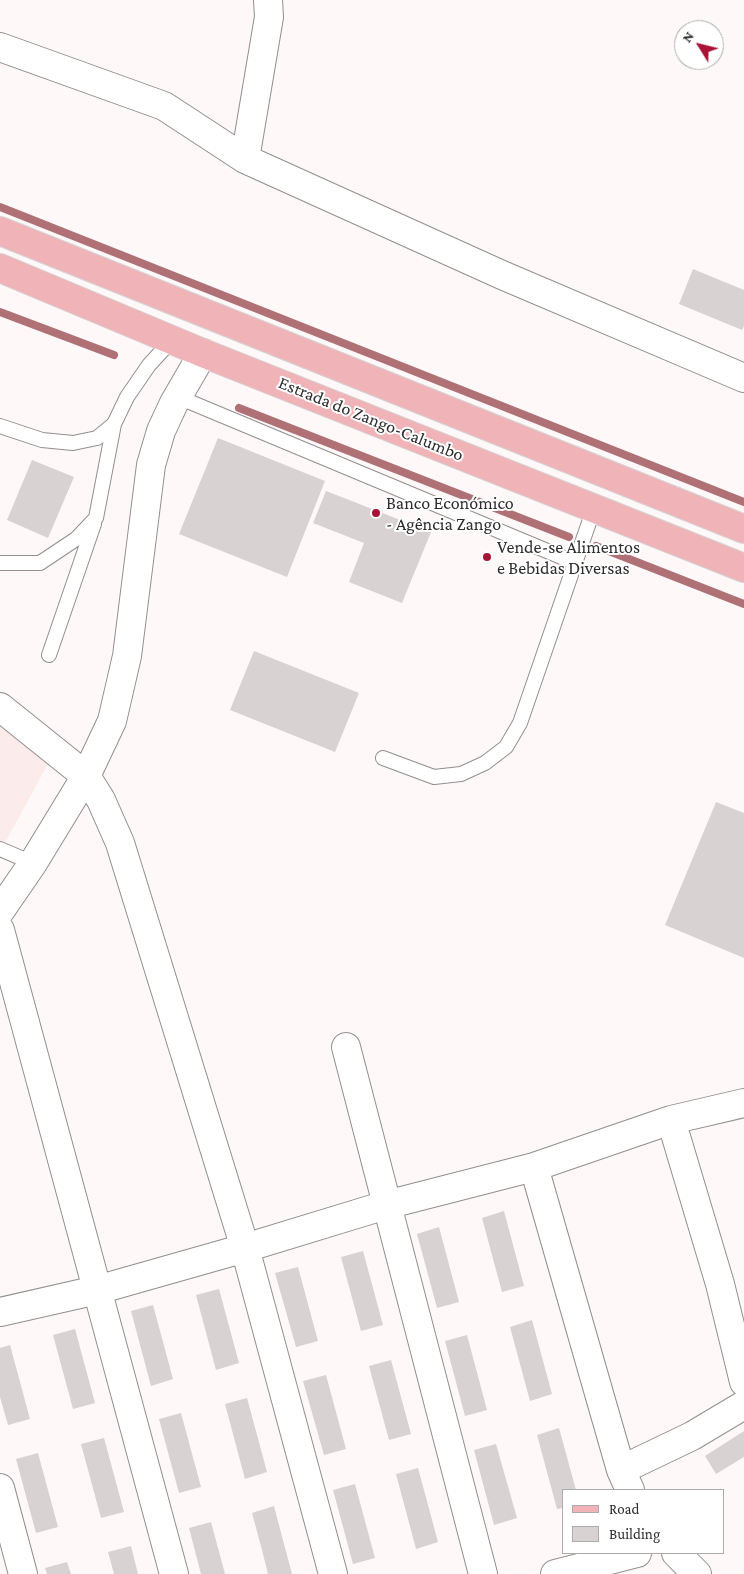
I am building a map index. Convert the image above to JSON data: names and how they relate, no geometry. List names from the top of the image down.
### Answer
{
  "streets": {
    "main road": ["Estrada do Zango-Calumbo"]
  },
  "places": ["Banco Económico - Agência Zango", "Vende-se Alimentos e Bebidas Diversas"],
  "legend": ["Road", "Building"],
  "north": "top left"
}
